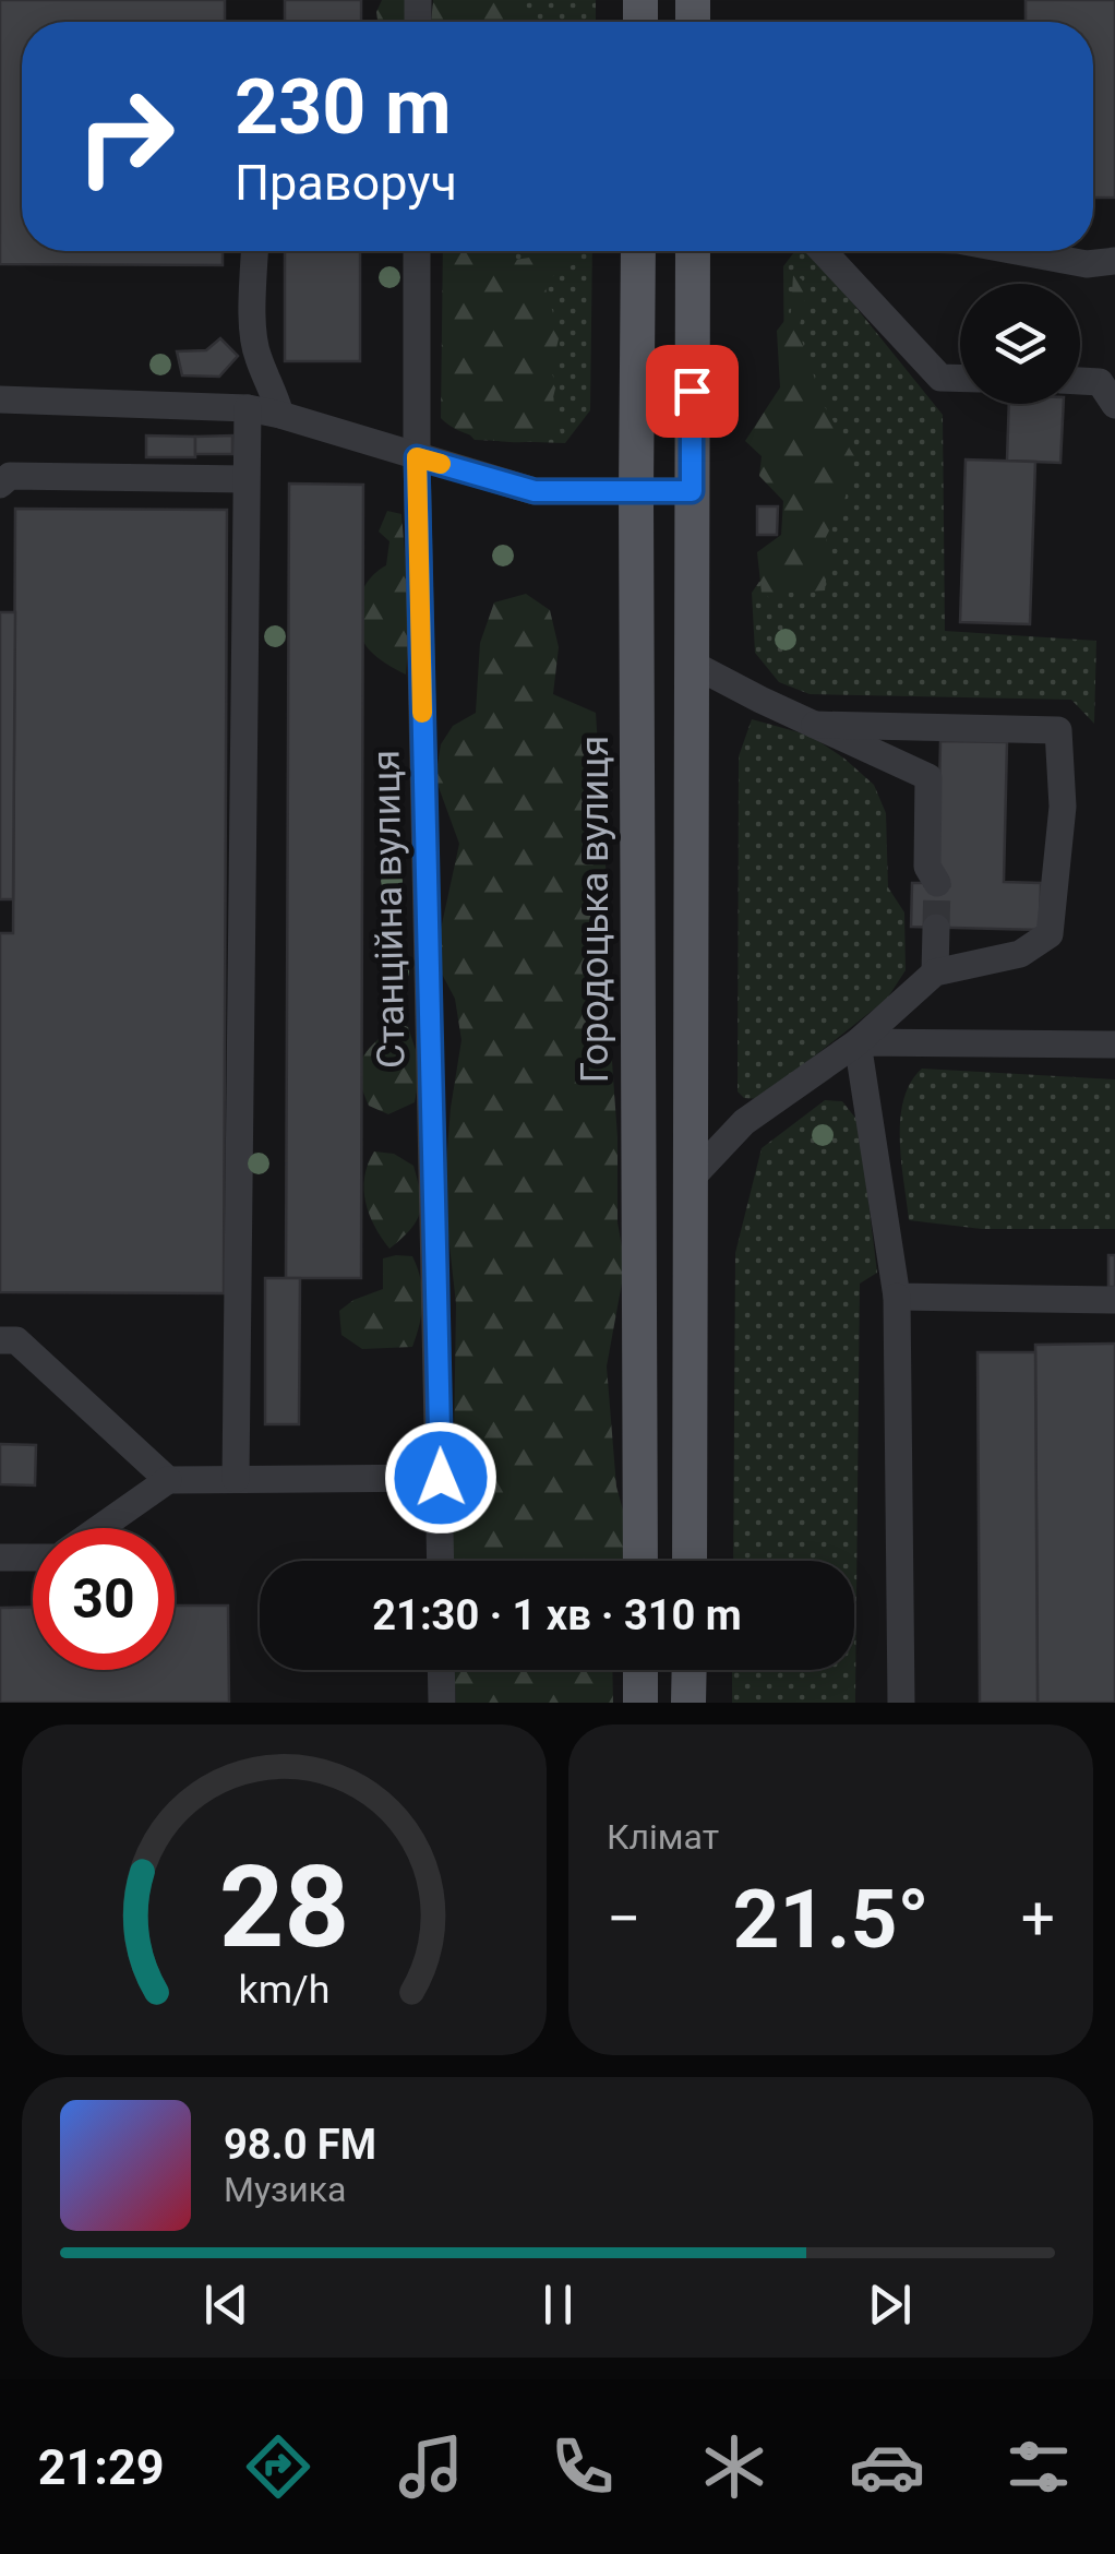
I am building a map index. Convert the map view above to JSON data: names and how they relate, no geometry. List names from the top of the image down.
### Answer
{
  "streets": {
    "main road": ["Городоцька вулиця"],
    "street": ["Станційна вулиця"]
  },
  "page": {
    "turn": ["230 m", "Праворуч"],
    "limit": "30",
    "trip": "21:30 · 1 хв · 310 m",
    "tile": "Клімат",
    "heat": ["−", "21.5°", "+"],
    "song": ["98.0 FM", "Музика"],
    "tabs": "21:29",
    "gauge": ["28", "km/h"]
  }
}
